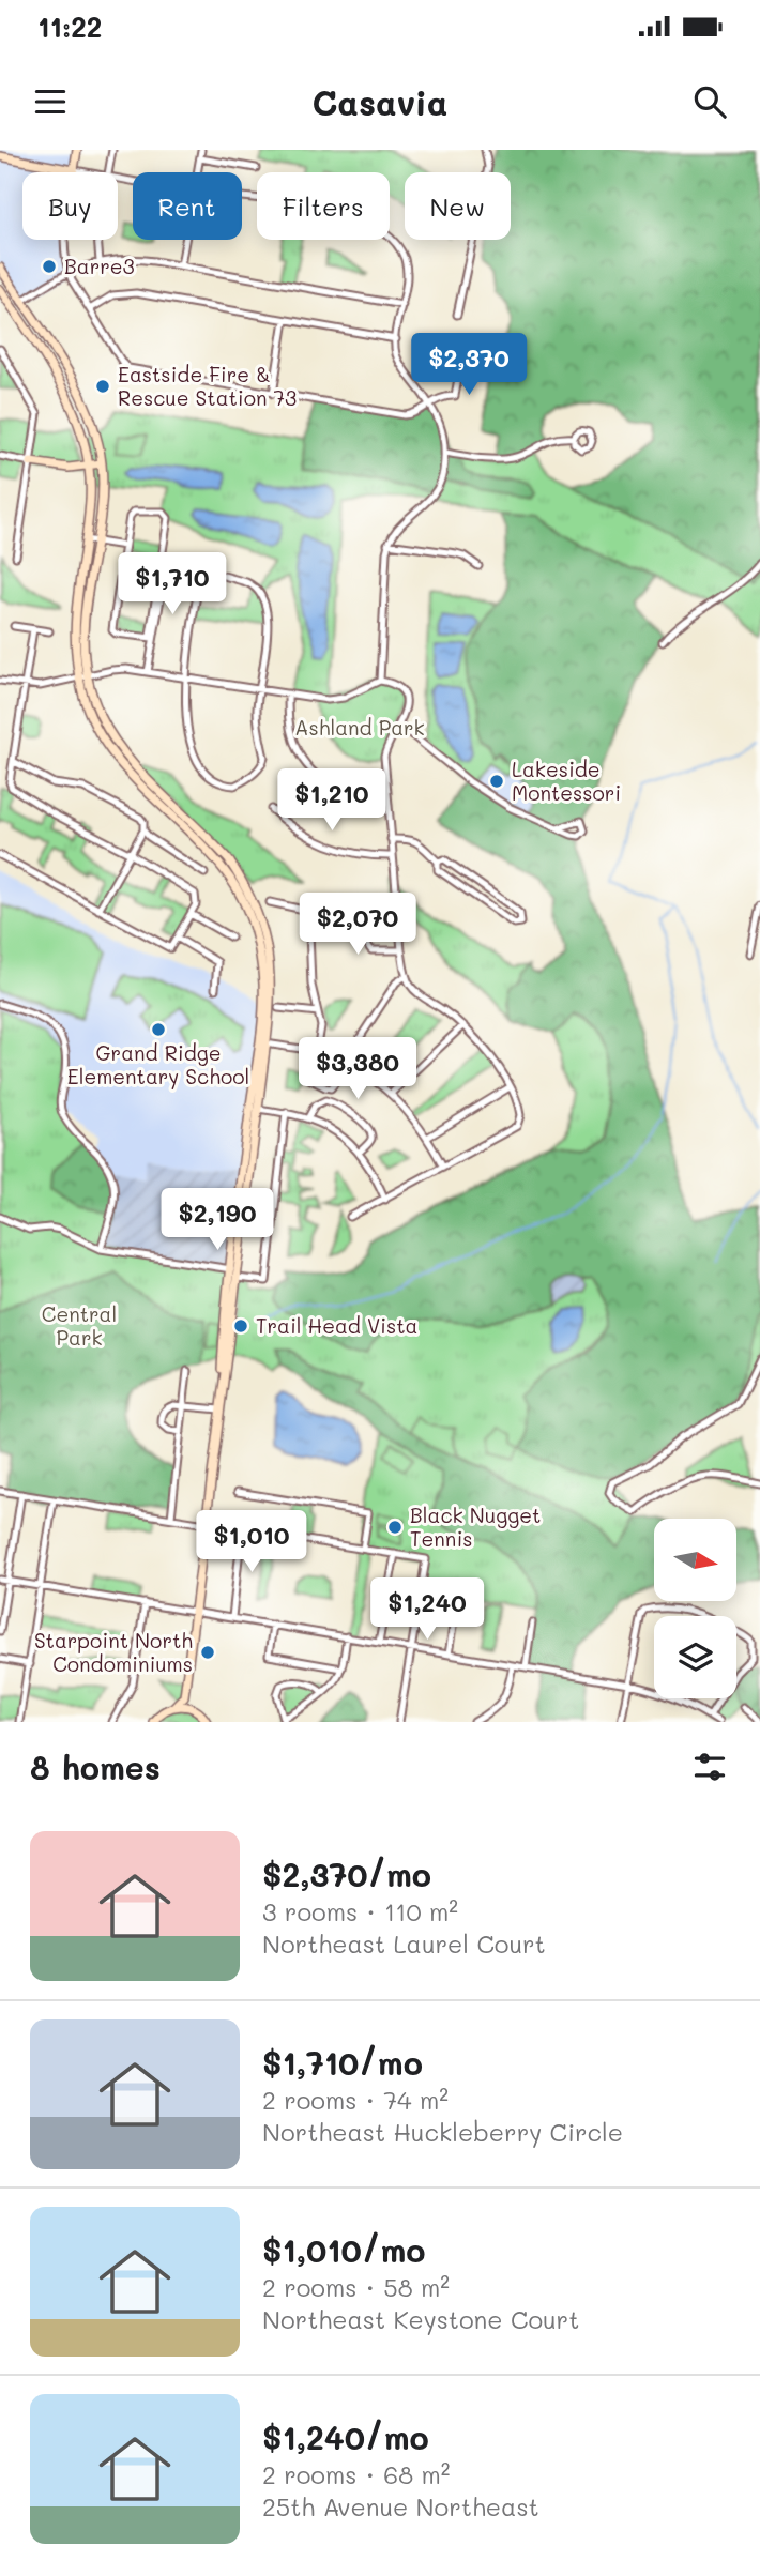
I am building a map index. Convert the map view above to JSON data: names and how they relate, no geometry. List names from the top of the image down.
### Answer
{
  "parks": ["Ashland Park", "Central Park"],
  "places": [
    "Barre3",
    "Eastside Fire & Rescue Station 73",
    "Lakeside Montessori",
    "Grand Ridge Elementary School",
    "Trail Head Vista",
    "Black Nugget Tennis",
    "Starpoint North Condominiums"
  ],
  "north": "right",
  "page": {
    "status": "11:22",
    "header": "Casavia",
    "chip": [
      "Buy",
      "Rent",
      "Filters",
      "New"
    ],
    "price": [
      "$2,370",
      "$1,710",
      "$1,210",
      "$2,070",
      "$3,380",
      "$2,190",
      "$1,010",
      "$1,240"
    ],
    "heading": "8 homes",
    "list": [
      {
        "name": "$2,370/mo",
        "note": "3 rooms · 110 m² · Northeast Laurel Court"
      },
      {
        "name": "$1,710/mo",
        "note": "2 rooms · 74 m² · Northeast Huckleberry Circle"
      },
      {
        "name": "$1,010/mo",
        "note": "2 rooms · 58 m² · Northeast Keystone Court"
      },
      {
        "name": "$1,240/mo",
        "note": "2 rooms · 68 m² · 25th Avenue Northeast"
      }
    ]
  }
}
